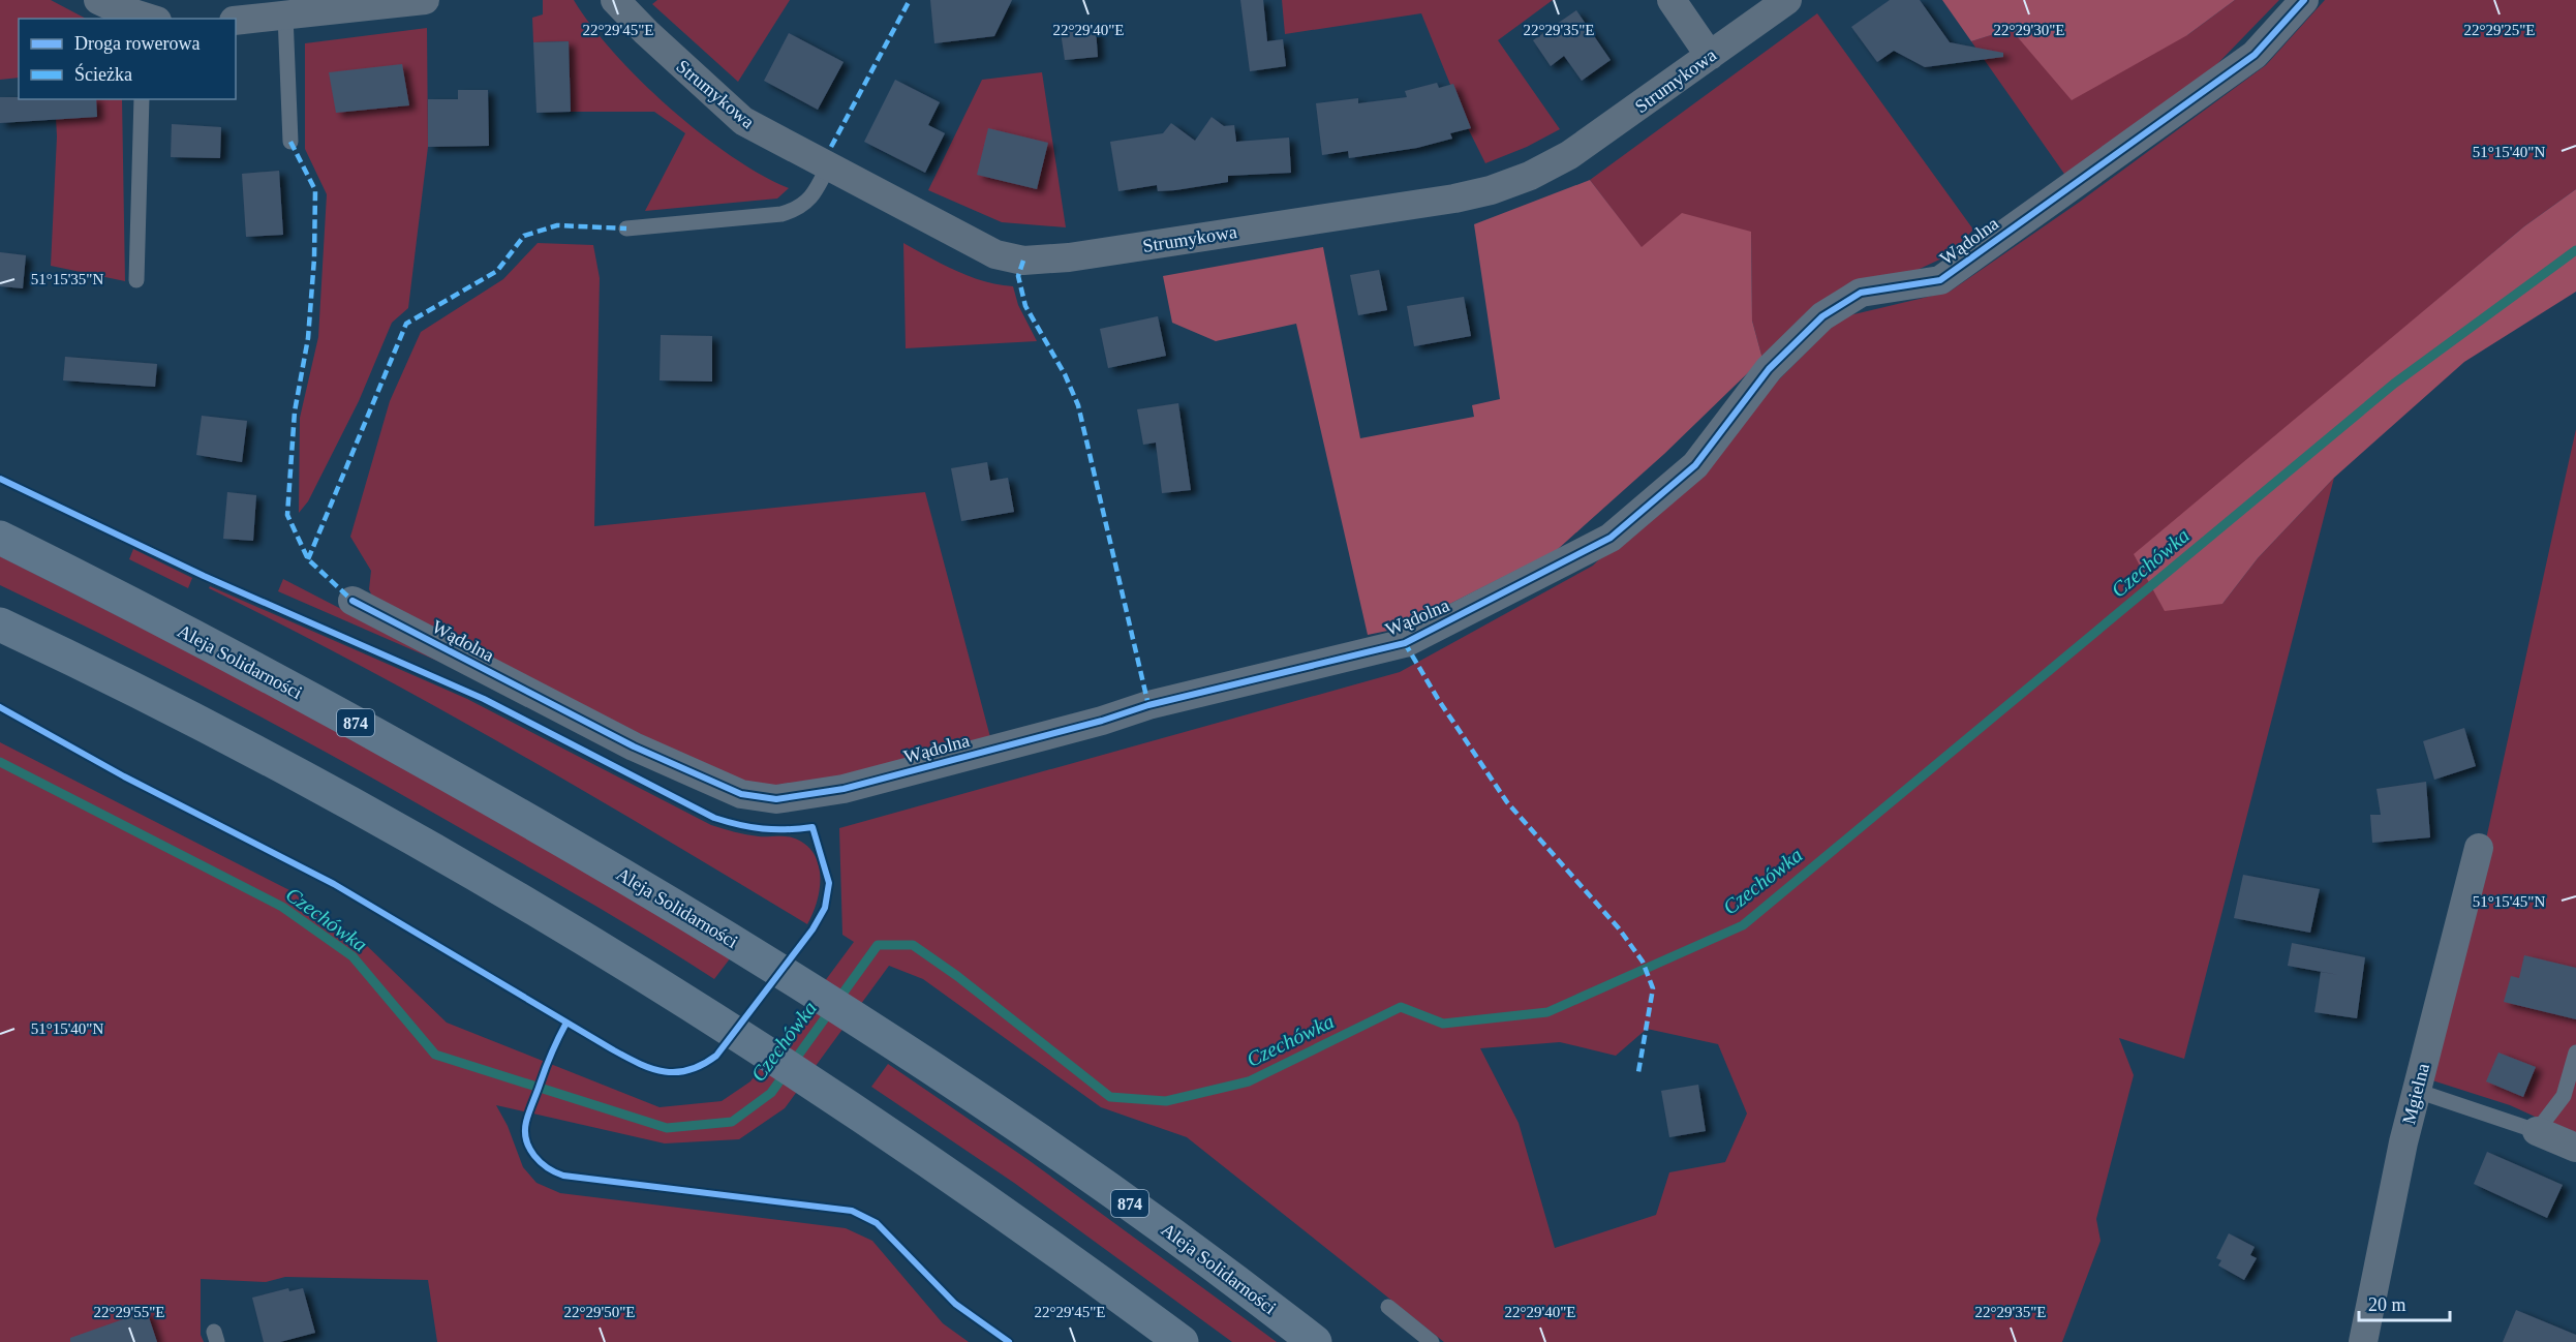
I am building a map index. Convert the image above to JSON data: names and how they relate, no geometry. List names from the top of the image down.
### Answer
{
  "streets": {
    "main road": ["Aleja Solidarności", "874"],
    "street": ["Strumykowa", "Wądolna", "Mgielna"]
  },
  "water": ["Czechówka"],
  "legend": ["Droga rowerowa", "Ścieżka"],
  "scale_bar": "20 m",
  "coordinates": [
    "22°29'45\"E",
    "22°29'40\"E",
    "22°29'35\"E",
    "22°29'30\"E",
    "22°29'25\"E",
    "51°15'40\"N",
    "51°15'35\"N",
    "51°15'45\"N",
    "22°29'55\"E",
    "22°29'50\"E"
  ]
}
